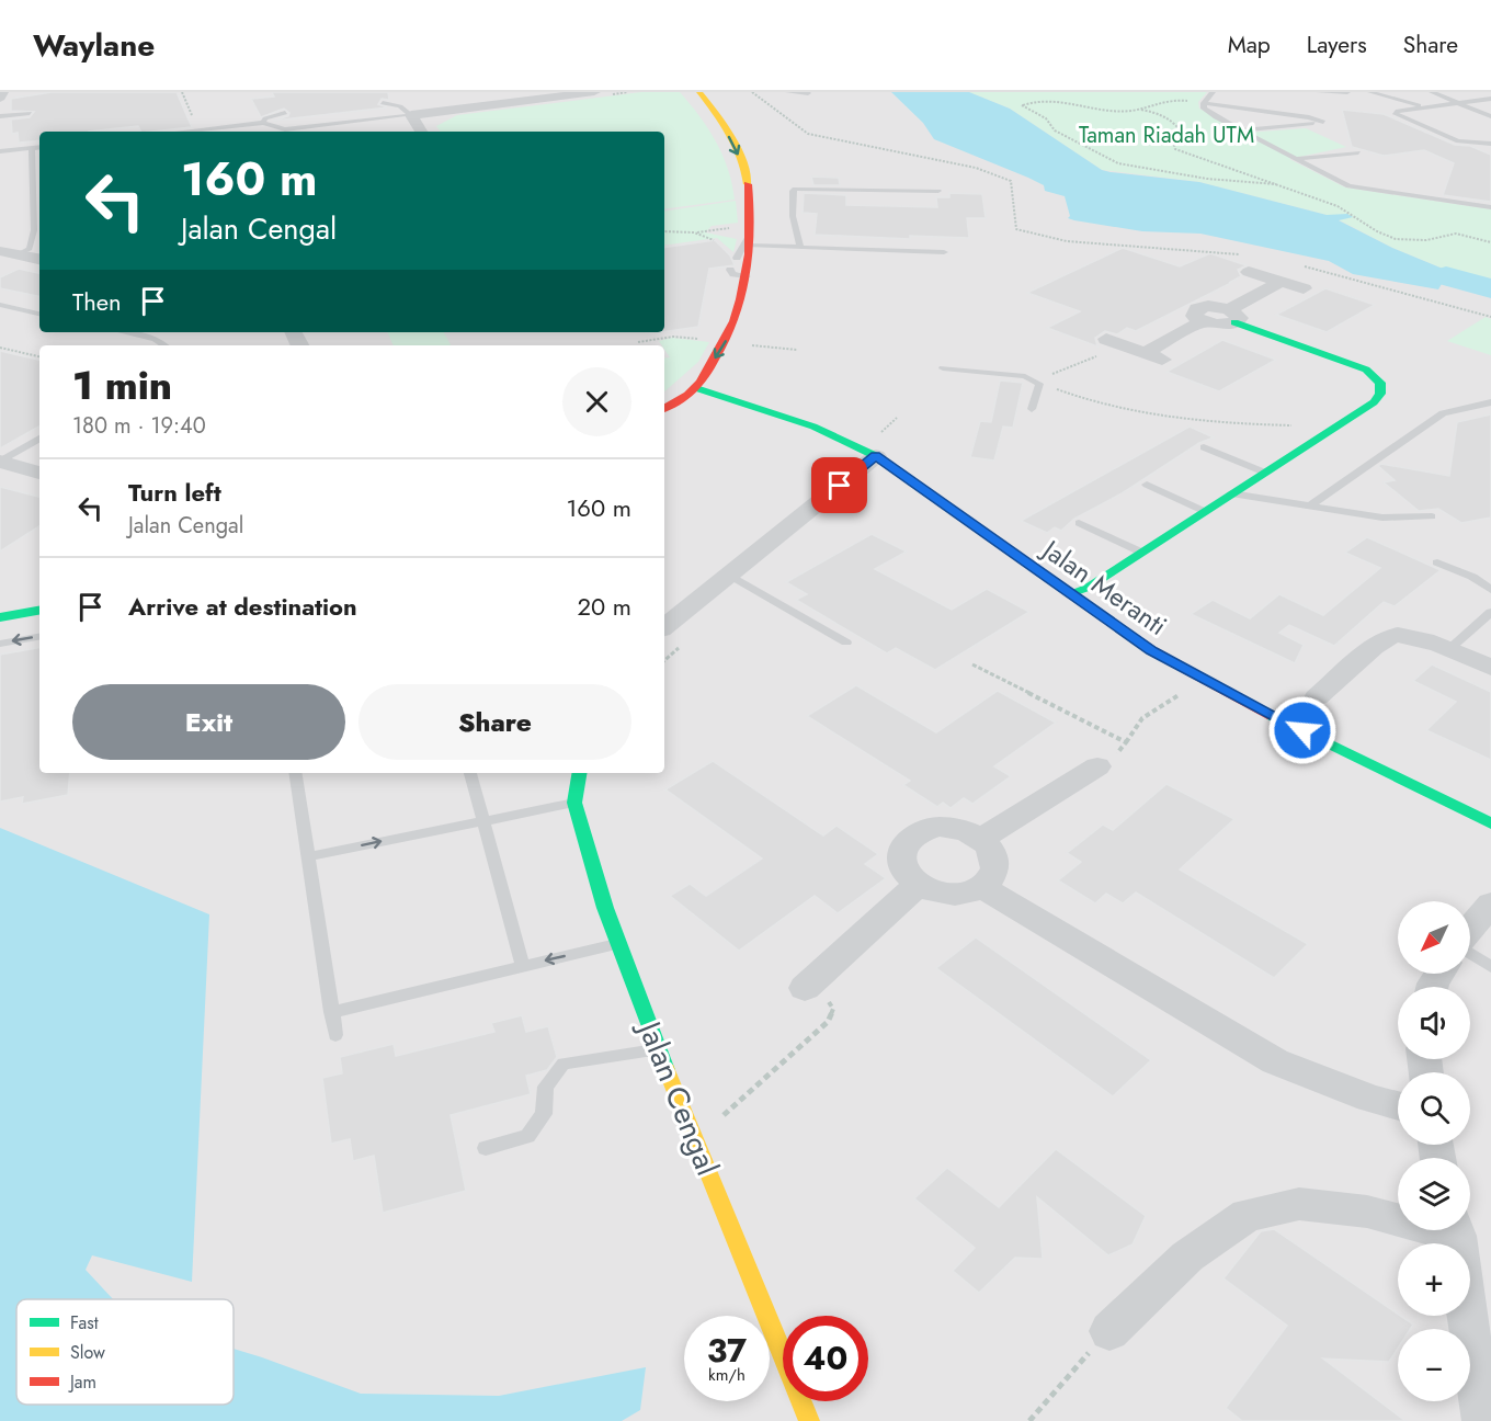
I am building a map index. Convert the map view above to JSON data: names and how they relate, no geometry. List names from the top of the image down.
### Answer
{
  "streets": {
    "street": ["Jalan Meranti", "Jalan Cengal"]
  },
  "parks": ["Taman Riadah UTM"],
  "legend": ["Fast", "Slow", "Jam"],
  "north": "bottom left",
  "page": {
    "header": "Waylane",
    "nav": ["Map", "Layers", "Share"],
    "turn": ["160 m", "Jalan Cengal"],
    "then": "Then",
    "heading": ["1 min", "180 m · 19:40"],
    "list": [
      {
        "name": "Turn left",
        "note": "Jalan Cengal",
        "value": "160 m"
      },
      {
        "name": "Arrive at destination",
        "value": "20 m"
      }
    ],
    "buttons": ["Exit", "Share"],
    "map_buttons": ["+", "−"],
    "speed": "37 km/h",
    "limit": "40"
  }
}
